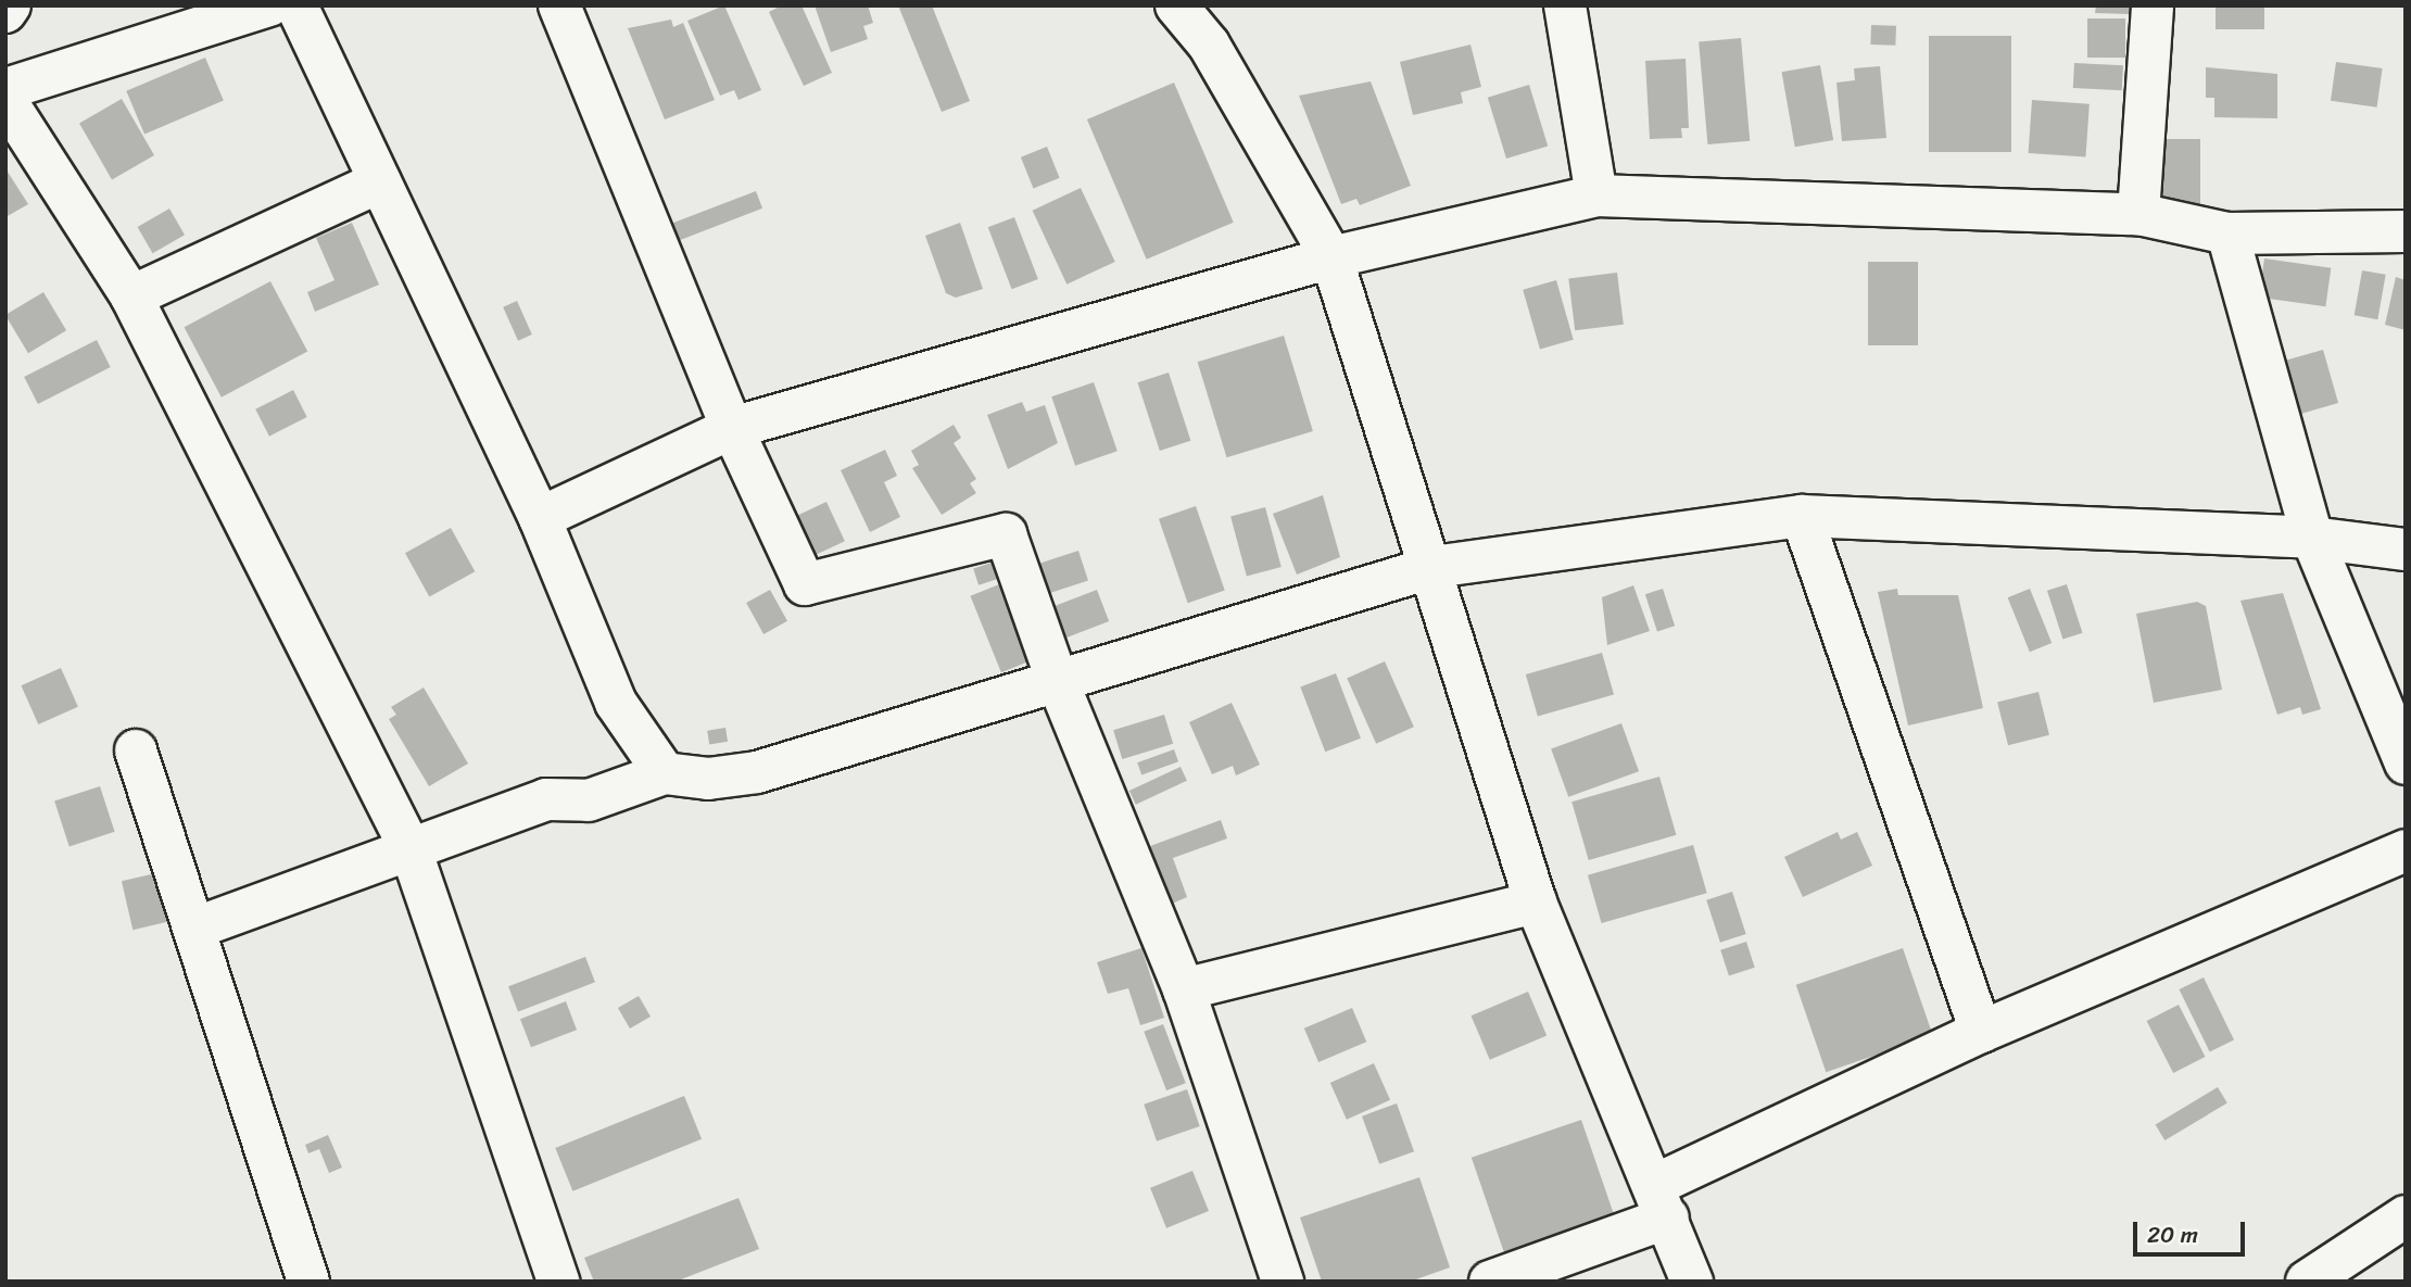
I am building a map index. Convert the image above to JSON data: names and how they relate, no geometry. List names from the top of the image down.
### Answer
{
  "scale_bar": "20 m"
}
